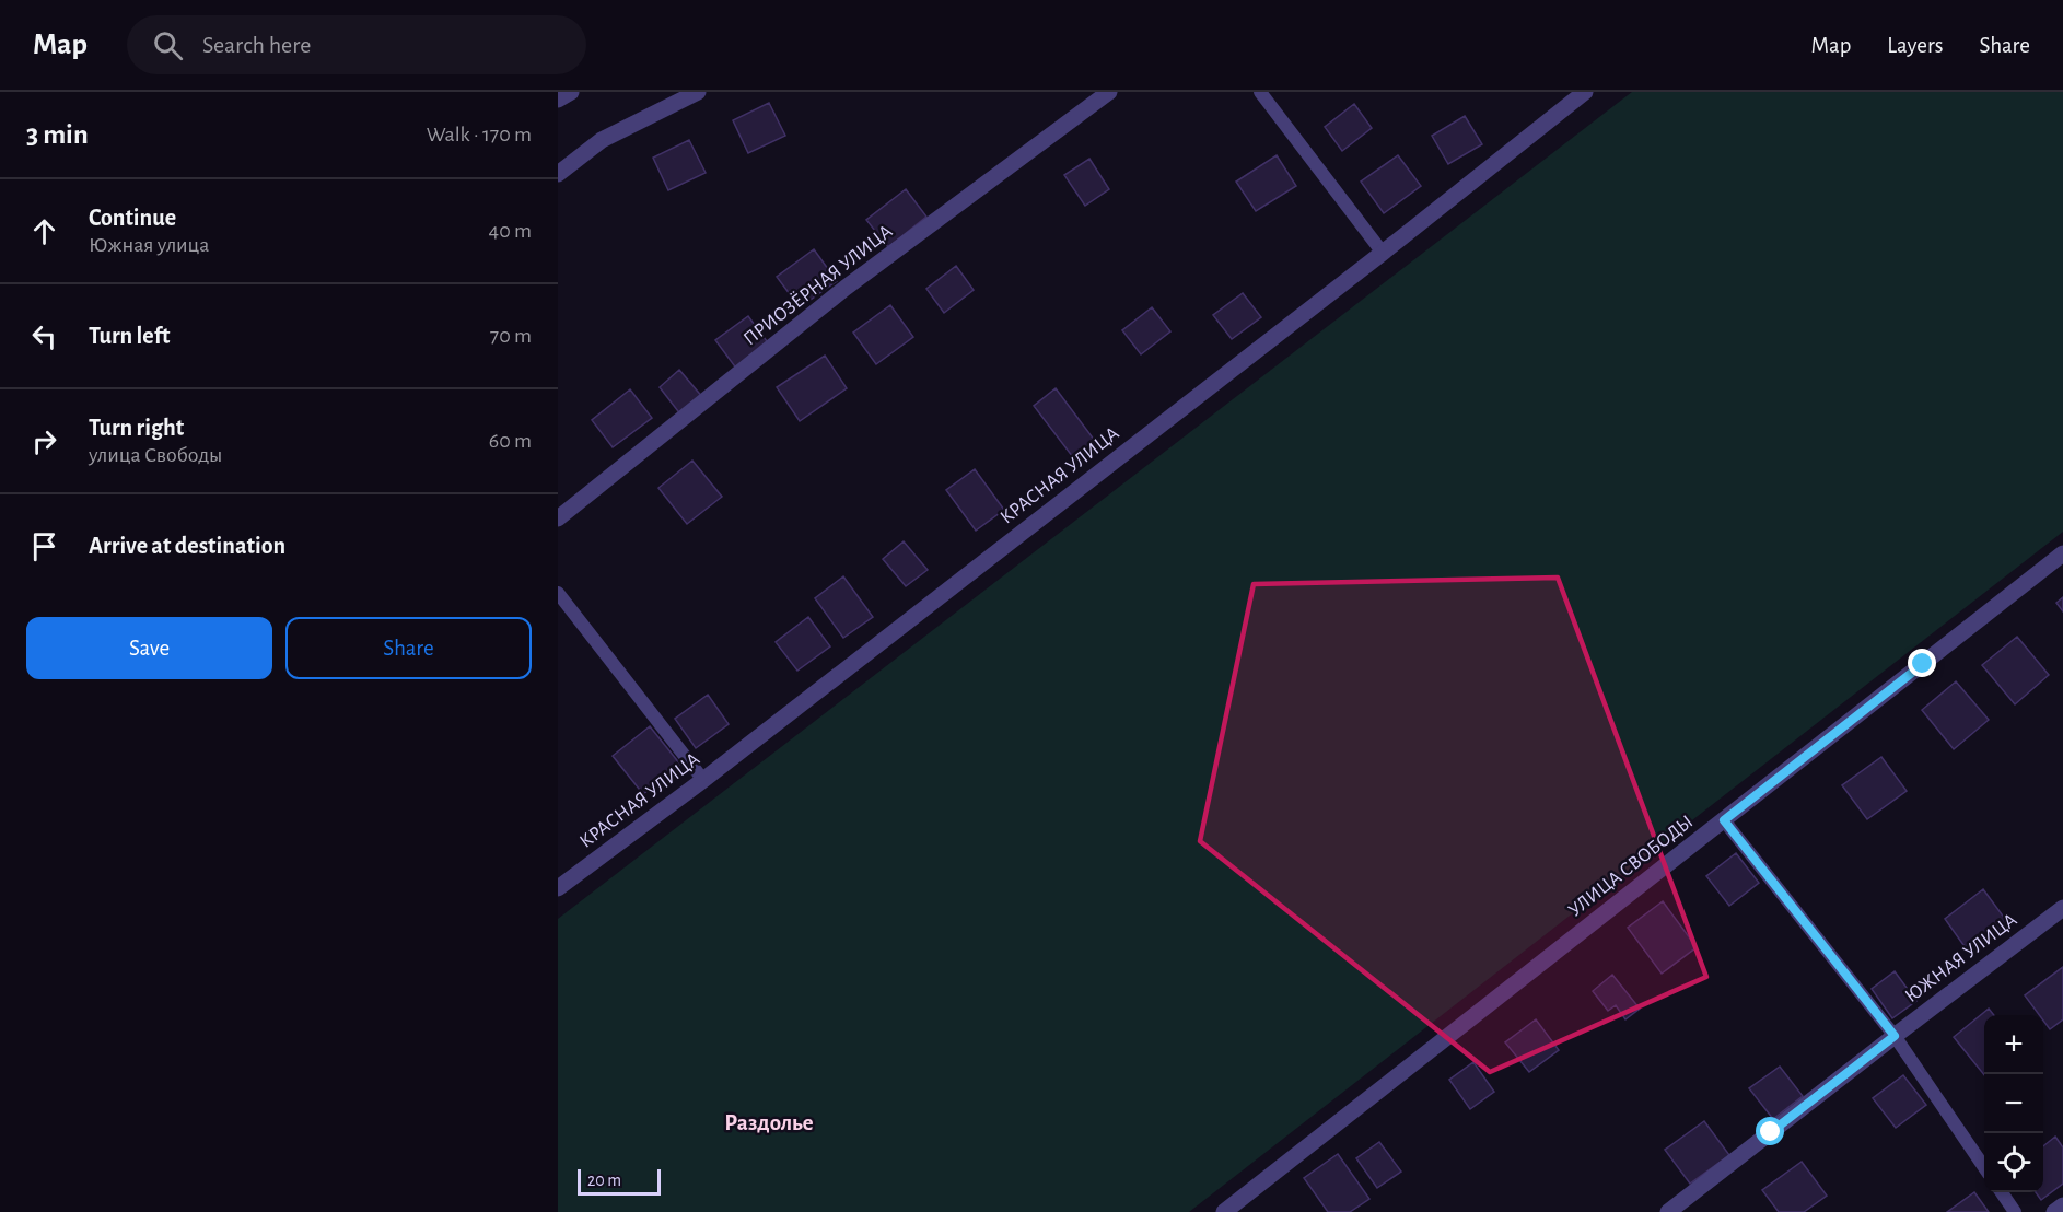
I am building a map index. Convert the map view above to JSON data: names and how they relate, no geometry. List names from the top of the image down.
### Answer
{
  "streets": {
    "street": [
      "ПРИОЗЁРНАЯ УЛИЦА",
      "КРАСНАЯ УЛИЦА",
      "УЛИЦА СВОБОДЫ",
      "ЮЖНАЯ УЛИЦА"
    ]
  },
  "districts": ["Раздолье"],
  "scale_bar": "20 m",
  "page": {
    "header": "Map",
    "search": "Search here",
    "nav": ["Map", "Layers", "Share"],
    "heading": ["3 min", "Walk · 170 m"],
    "list": [
      ["Continue", "Южная улица", "40 m"],
      ["Turn left", "70 m"],
      ["Turn right", "улица Свободы", "60 m"],
      "Arrive at destination"
    ],
    "buttons": ["Save", "Share"],
    "map_buttons": ["+", "−"],
    "scale": "20 m"
  }
}
